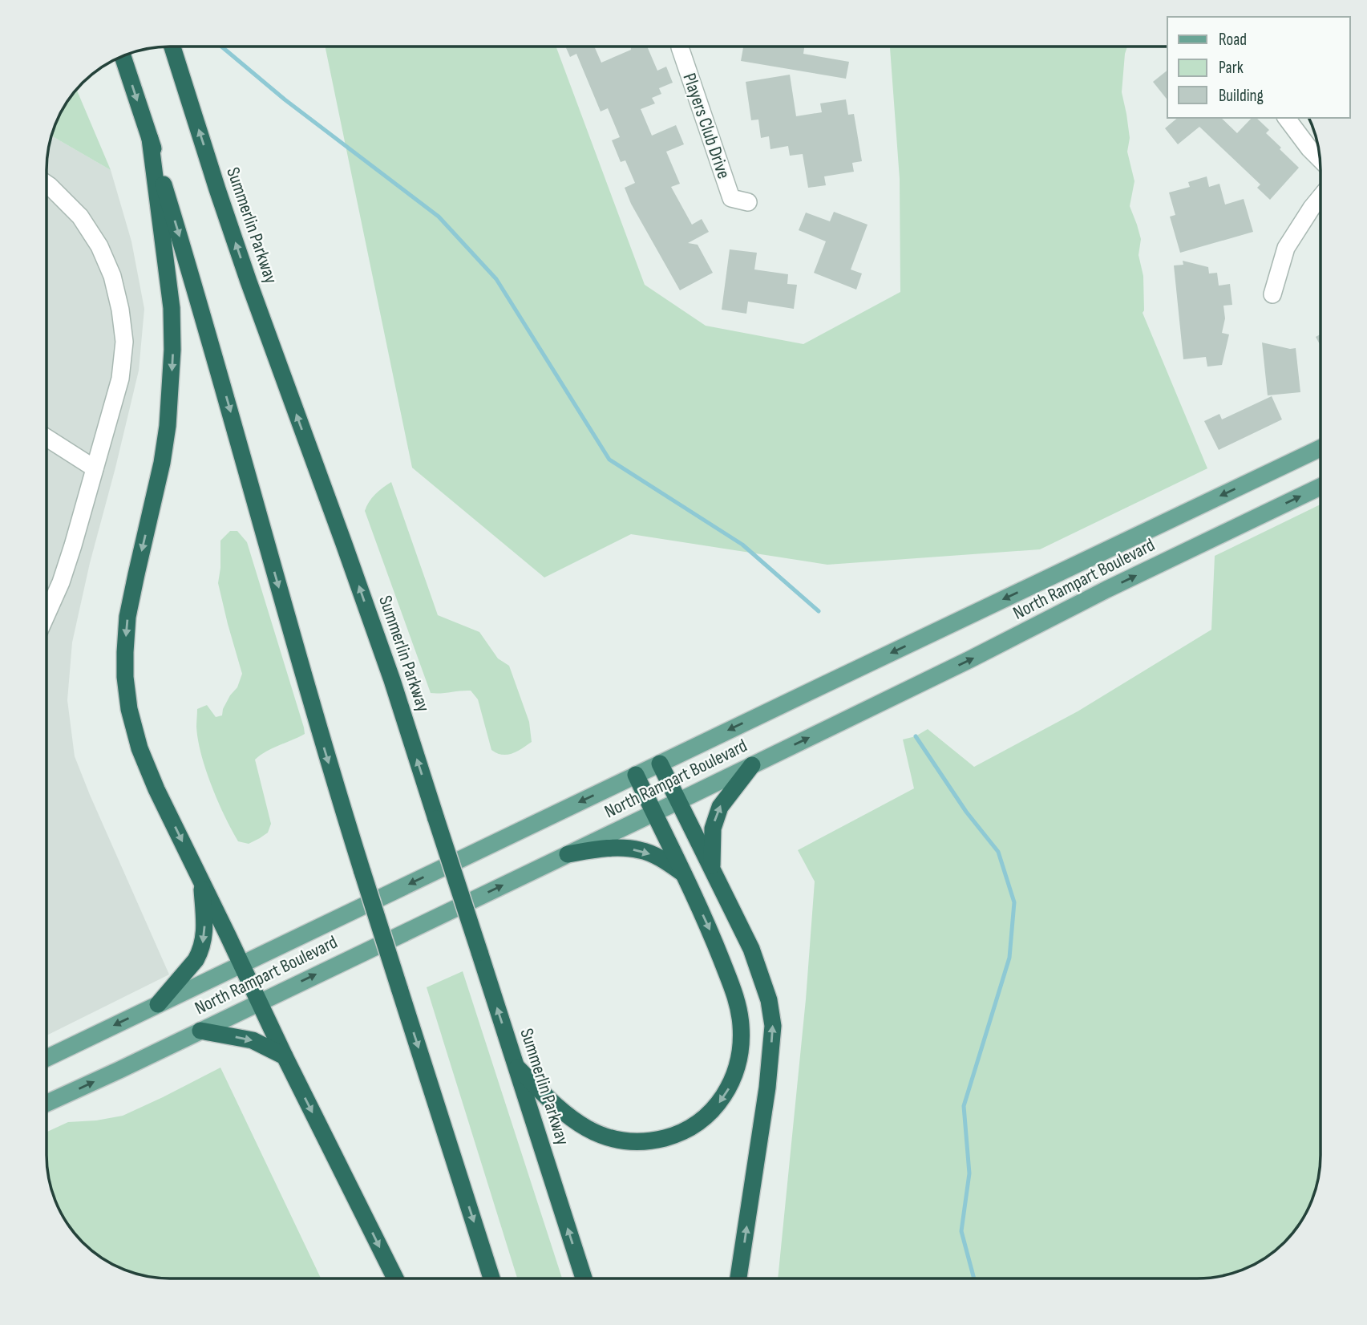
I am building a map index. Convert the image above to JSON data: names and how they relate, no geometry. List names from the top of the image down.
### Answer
{
  "streets": {
    "highway": ["Summerlin Parkway"],
    "main road": ["North Rampart Boulevard"],
    "street": ["Players Club Drive"]
  },
  "legend": ["Road", "Park", "Building"]
}
